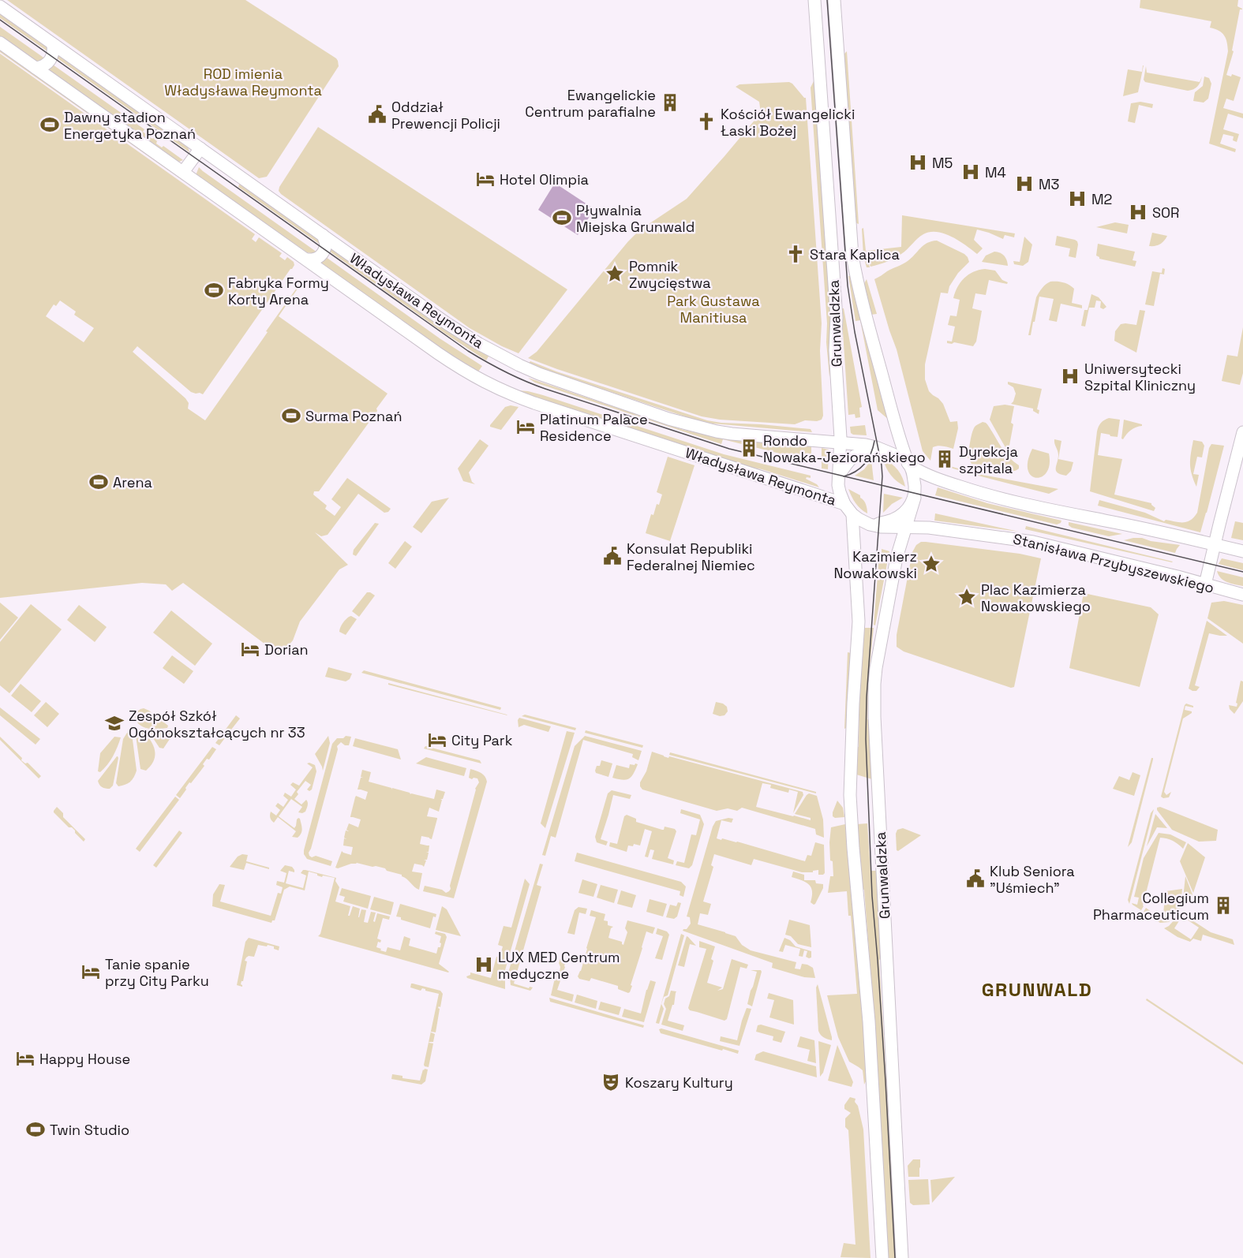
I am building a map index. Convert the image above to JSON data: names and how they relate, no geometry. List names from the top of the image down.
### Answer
{
  "streets": {
    "main road": ["Władysława Reymonta", "Grunwaldzka", "Stanisława Przybyszewskiego"]
  },
  "crossings": [
    ["Władysława Reymonta", "Grunwaldzka"],
    ["Władysława Reymonta", "Stanisława Przybyszewskiego"],
    ["Grunwaldzka", "Stanisława Przybyszewskiego"]
  ],
  "districts": ["GRUNWALD"],
  "parks": ["ROD imienia Władysława Reymonta", "Park Gustawa Manitiusa"],
  "places": {
    "building": [
      "Ewangelickie Centrum parafialne",
      "Rondo Nowaka-Jeziorańskiego",
      "Dyrekcja szpitala",
      "Collegium Pharmaceuticum"
    ],
    "public building": ["Oddział Prewencji Policji", "Konsulat Republiki Federalnej Niemiec", "Klub Seniora \"Uśmiech\""],
    "church": ["Kościół Ewangelicki Łaski Bożej", "Stara Kaplica"],
    "sports": [
      "Dawny stadion Energetyka Poznań",
      "Pływalnia Miejska Grunwald",
      "Fabryka Formy Korty Arena",
      "Surma Poznań",
      "Arena",
      "Twin Studio"
    ],
    "hospital": [
      "M5",
      "M4",
      "M3",
      "M2",
      "SOR",
      "Uniwersytecki Szpital Kliniczny",
      "LUX MED Centrum medyczne"
    ],
    "hotel": [
      "Hotel Olimpia",
      "Platinum Palace Residence",
      "Dorian",
      "City Park",
      "Tanie spanie przy City Parku",
      "Happy House"
    ],
    "place": ["Pomnik Zwycięstwa", "Kazimierz Nowakowski", "Plac Kazimierza Nowakowskiego"],
    "school or university": ["Zespół Szkół Ogónokształcących nr 33"],
    "theatre": ["Koszary Kultury"]
  }
}
